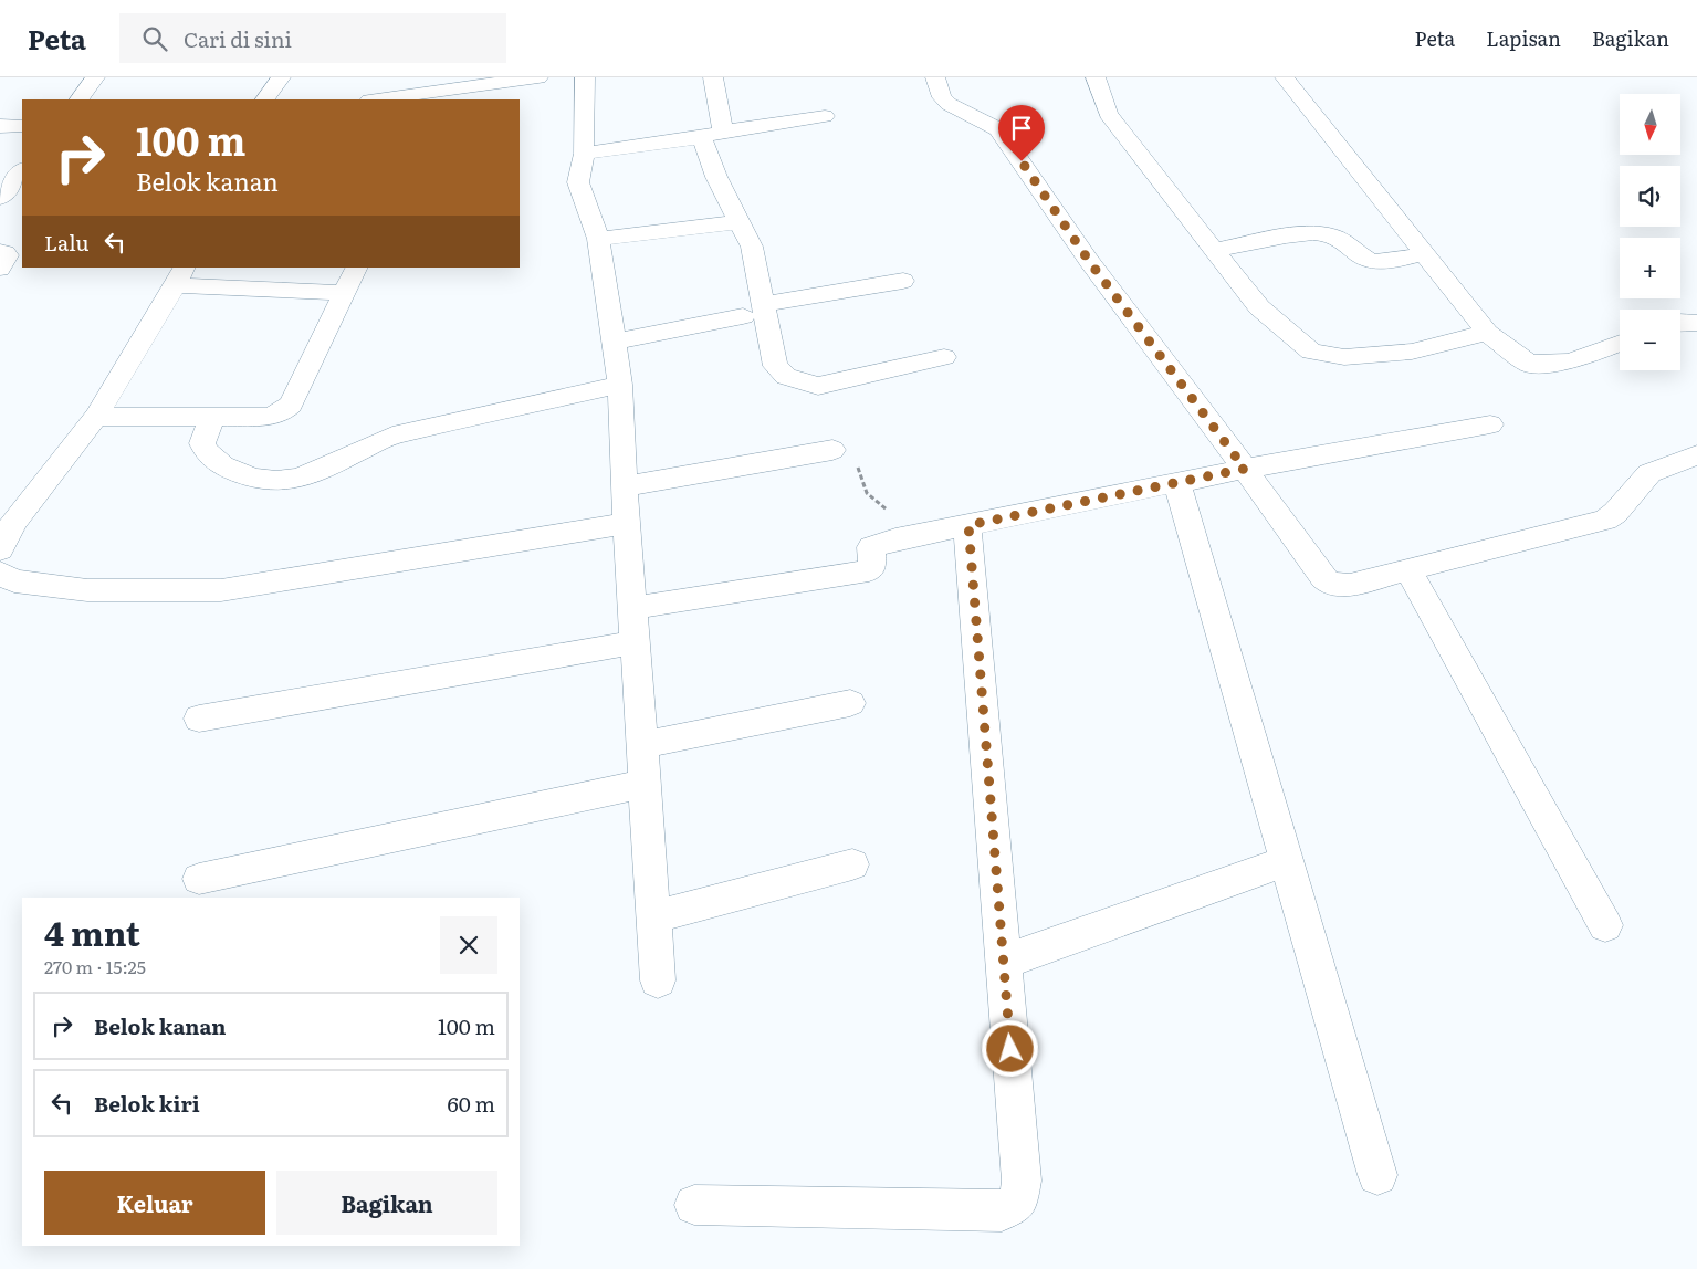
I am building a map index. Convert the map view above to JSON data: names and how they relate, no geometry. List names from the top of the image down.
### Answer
{
  "north": "bottom",
  "page": {
    "header": "Peta",
    "search": "Cari di sini",
    "nav": ["Peta", "Lapisan", "Bagikan"],
    "map_buttons": ["+", "−"],
    "turn": ["100 m", "Belok kanan"],
    "then": "Lalu",
    "heading": ["4 mnt", "270 m · 15:25"],
    "list": [
      {
        "name": "Belok kanan",
        "value": "100 m"
      },
      {
        "name": "Belok kiri",
        "value": "60 m"
      }
    ],
    "buttons": ["Keluar", "Bagikan"]
  }
}
